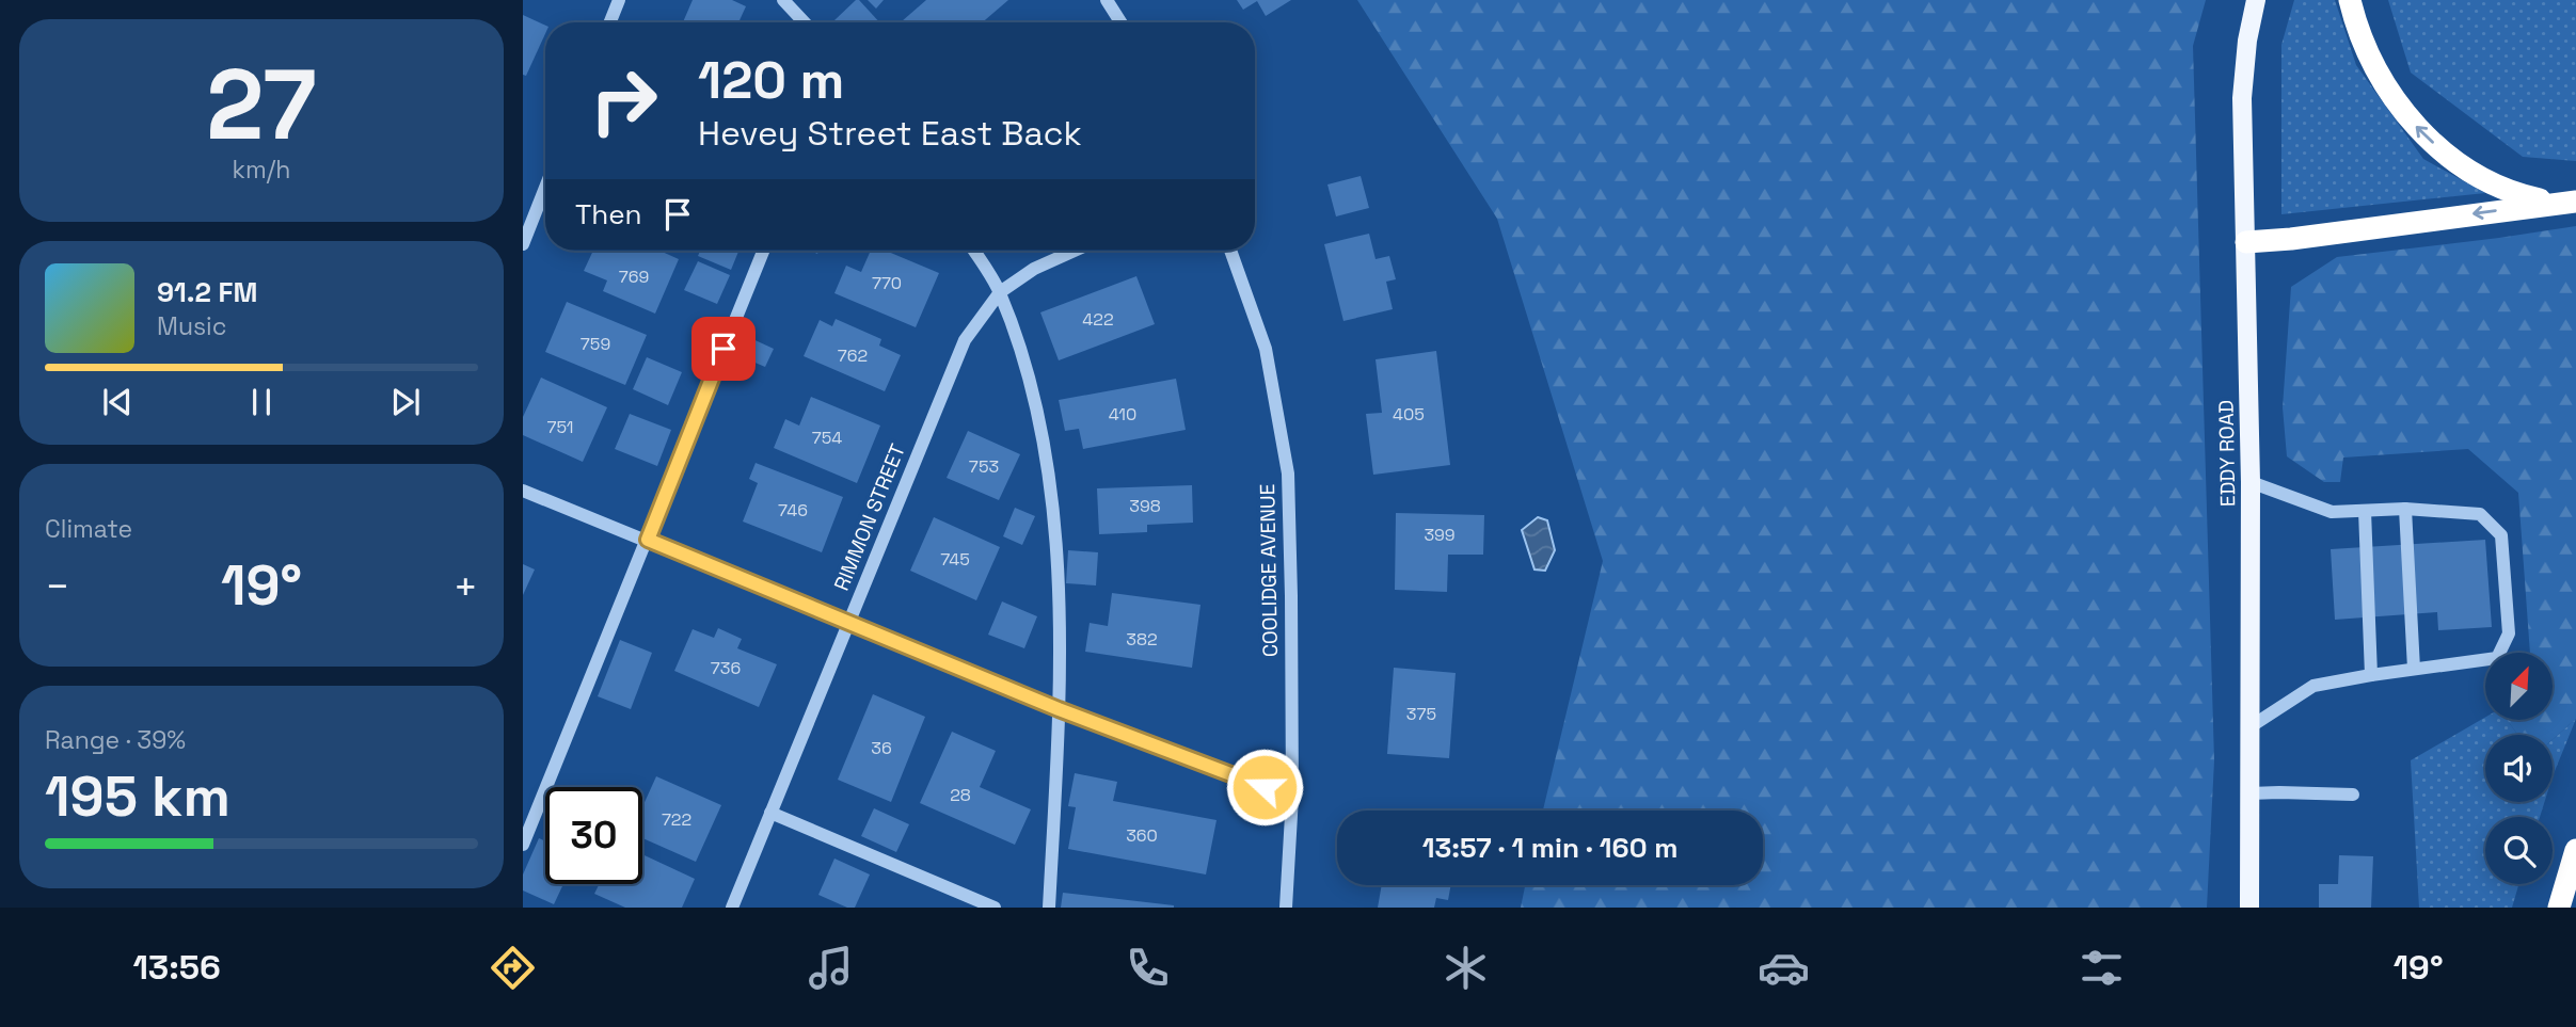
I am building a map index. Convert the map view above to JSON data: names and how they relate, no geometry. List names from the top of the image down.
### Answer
{
  "streets": {
    "main road": ["EDDY ROAD"],
    "street": ["RIMMON STREET", "COOLIDGE AVENUE"]
  },
  "house_numbers": [
    "769",
    "770",
    "422",
    "759",
    "762",
    "410",
    "405",
    "751",
    "754",
    "753",
    "398",
    "746",
    "399",
    "745",
    "382",
    "736",
    "375",
    "36",
    "28",
    "722",
    "360"
  ],
  "north": "top right",
  "page": {
    "tile": [
      ["27", "km/h"],
      "Climate",
      ["Range · 39%", "195 km"]
    ],
    "turn": ["120 m", "Hevey Street East Back"],
    "then": "Then",
    "song": ["91.2 FM", "Music"],
    "heat": ["−", "19°", "+"],
    "limit": "30",
    "trip": "13:57 · 1 min · 160 m",
    "tabs": ["13:56", "19°"]
  }
}
